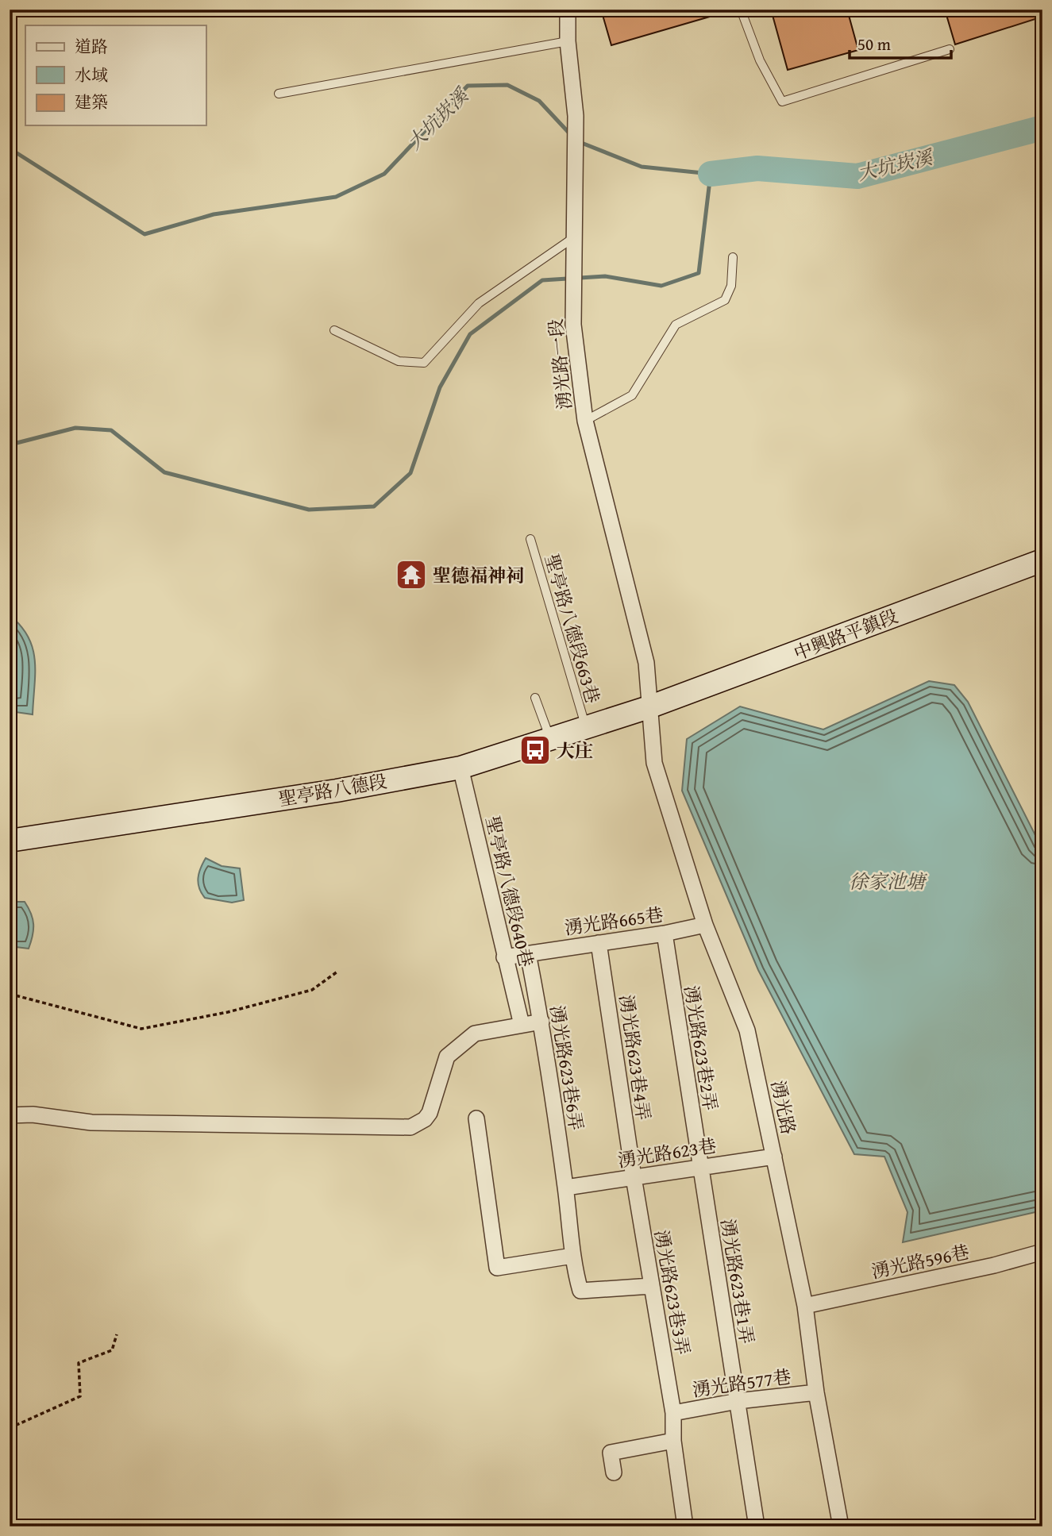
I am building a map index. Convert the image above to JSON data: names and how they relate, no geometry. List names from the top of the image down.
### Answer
{
  "streets": {
    "street": [
      "湧光路一段",
      "中興路平鎮段",
      "聖亭路八德段",
      "聖亭路八德段640巷",
      "湧光路665巷",
      "湧光路623巷2弄",
      "湧光路623巷4弄",
      "湧光路623巷6弄",
      "湧光路",
      "湧光路623巷",
      "湧光路596巷",
      "湧光路623巷1弄",
      "湧光路623巷3弄",
      "湧光路577巷"
    ],
    "lane": ["聖亭路八德段663巷"]
  },
  "crossings": [
    ["湧光路一段", "中興路平鎮段"],
    ["湧光路一段", "聖亭路八德段"],
    ["湧光路一段", "湧光路"],
    ["聖亭路八德段663巷", "聖亭路八德段"],
    ["中興路平鎮段", "聖亭路八德段"],
    ["中興路平鎮段", "湧光路"],
    ["聖亭路八德段", "聖亭路八德段640巷"],
    ["聖亭路八德段", "湧光路"],
    ["聖亭路八德段640巷", "湧光路665巷"],
    ["湧光路665巷", "湧光路623巷2弄"],
    ["湧光路665巷", "湧光路623巷4弄"],
    ["湧光路665巷", "湧光路623巷6弄"],
    ["湧光路665巷", "湧光路"],
    ["湧光路623巷2弄", "湧光路623巷"],
    ["湧光路623巷2弄", "湧光路623巷1弄"],
    ["湧光路623巷4弄", "湧光路623巷"],
    ["湧光路623巷4弄", "湧光路623巷3弄"],
    ["湧光路623巷6弄", "湧光路623巷"],
    ["湧光路623巷6弄", "湧光路623巷3弄"],
    ["湧光路", "湧光路623巷"],
    ["湧光路", "湧光路596巷"],
    ["湧光路", "湧光路577巷"],
    ["湧光路623巷", "湧光路623巷1弄"],
    ["湧光路623巷", "湧光路623巷3弄"],
    ["湧光路623巷1弄", "湧光路577巷"],
    ["湧光路623巷3弄", "湧光路577巷"]
  ],
  "water": ["大坑崁溪", "徐家池塘"],
  "places": {
    "temple": ["聖德福神祠"],
    "bus stop": ["大庄"]
  },
  "legend": ["道路", "水域", "建築"],
  "scale_bar": "50 m"
}
